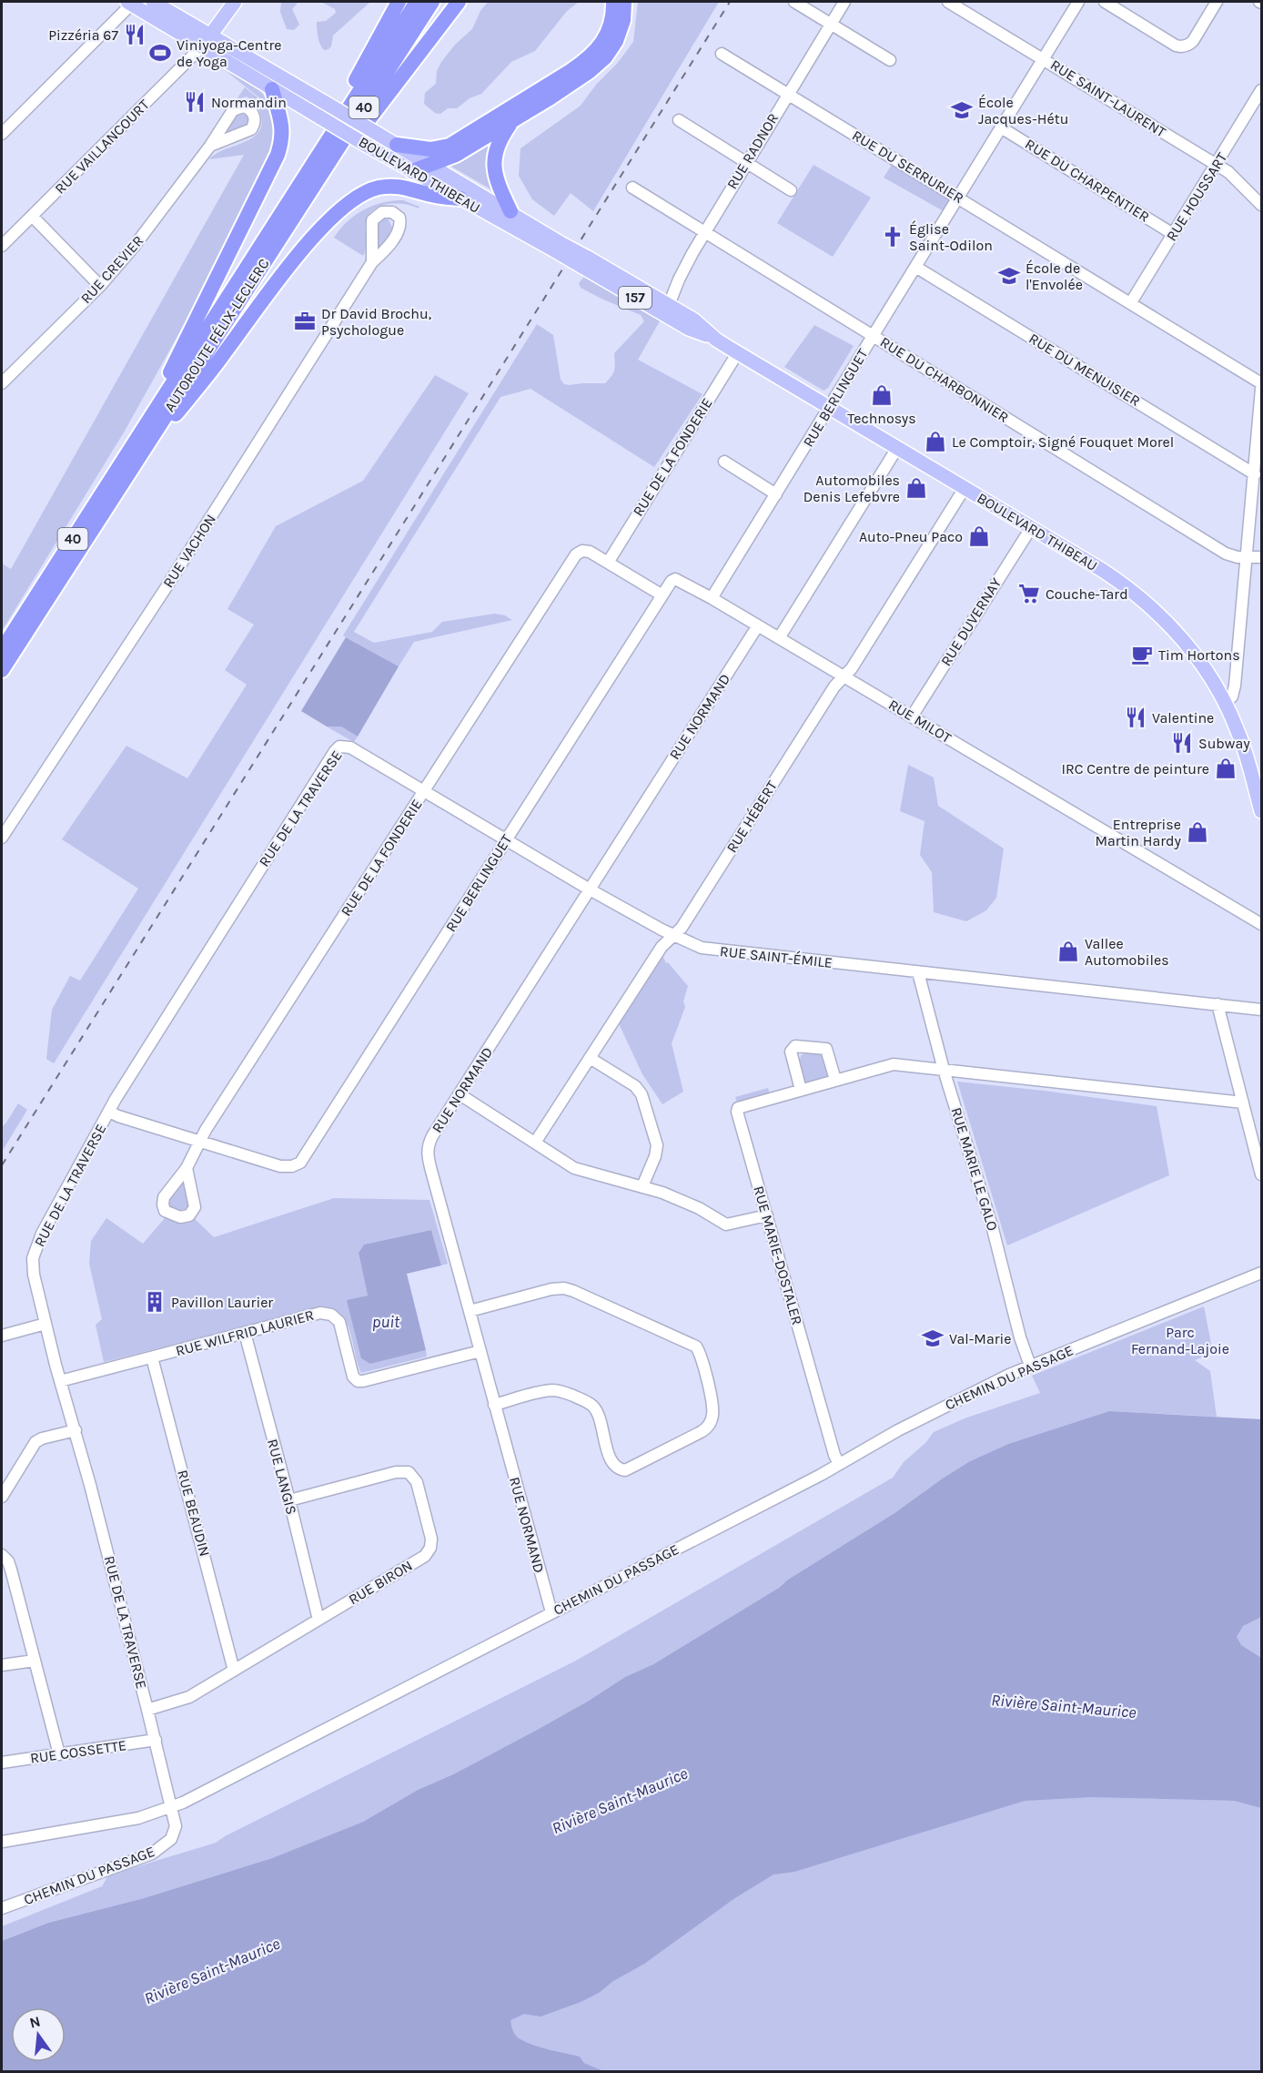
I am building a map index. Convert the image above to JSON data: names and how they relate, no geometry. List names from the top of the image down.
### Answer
{
  "streets": {
    "highway": ["40", "AUTOROUTE FÉLIX-LECLERC"],
    "main road": ["BOULEVARD THIBEAU", "157"],
    "street": [
      "RUE SAINT-LAURENT",
      "RUE VAILLANCOURT",
      "RUE RADNOR",
      "RUE DU SERRURIER",
      "RUE DU CHARPENTIER",
      "RUE HOUSSART",
      "RUE CREVIER",
      "RUE DU MENUISIER",
      "RUE DU CHARBONNIER",
      "RUE BERLINGUET",
      "RUE DE LA FONDERIE",
      "RUE VACHON",
      "RUE DUVERNAY",
      "RUE NORMAND",
      "RUE MILOT",
      "RUE DE LA TRAVERSE",
      "RUE HÉBERT",
      "RUE SAINT-ÉMILE",
      "RUE MARIE LE GALO",
      "RUE MARIE-DOSTALER",
      "RUE WILFRID LAURIER",
      "CHEMIN DU PASSAGE",
      "RUE LANGIS",
      "RUE BEAUDIN",
      "RUE BIRON",
      "RUE COSSETTE"
    ]
  },
  "crossings": [
    ["RUE SAINT-LAURENT", "RUE HOUSSART"],
    ["RUE SAINT-LAURENT", "RUE BERLINGUET"],
    ["RUE VAILLANCOURT", "BOULEVARD THIBEAU"],
    ["RUE RADNOR", "RUE DU SERRURIER"],
    ["RUE RADNOR", "BOULEVARD THIBEAU"],
    ["RUE RADNOR", "RUE DU CHARBONNIER"],
    ["RUE DU SERRURIER", "RUE HOUSSART"],
    ["RUE DU SERRURIER", "RUE BERLINGUET"],
    ["BOULEVARD THIBEAU", "RUE BERLINGUET"],
    ["BOULEVARD THIBEAU", "RUE DE LA FONDERIE"],
    ["BOULEVARD THIBEAU", "RUE DUVERNAY"],
    ["BOULEVARD THIBEAU", "RUE HÉBERT"],
    ["RUE DU CHARPENTIER", "RUE HOUSSART"],
    ["RUE DU CHARPENTIER", "RUE BERLINGUET"],
    ["RUE DU MENUISIER", "RUE BERLINGUET"],
    ["RUE DU CHARBONNIER", "RUE BERLINGUET"],
    ["RUE BERLINGUET", "RUE DE LA FONDERIE"],
    ["RUE BERLINGUET", "RUE MILOT"],
    ["RUE BERLINGUET", "RUE SAINT-ÉMILE"],
    ["RUE DE LA FONDERIE", "RUE SAINT-ÉMILE"],
    ["RUE DUVERNAY", "RUE MILOT"],
    ["RUE NORMAND", "RUE MILOT"],
    ["RUE NORMAND", "RUE SAINT-ÉMILE"],
    ["RUE NORMAND", "RUE WILFRID LAURIER"],
    ["RUE NORMAND", "CHEMIN DU PASSAGE"],
    ["RUE MILOT", "RUE HÉBERT"],
    ["RUE DE LA TRAVERSE", "RUE SAINT-ÉMILE"],
    ["RUE DE LA TRAVERSE", "RUE WILFRID LAURIER"],
    ["RUE DE LA TRAVERSE", "CHEMIN DU PASSAGE"],
    ["RUE DE LA TRAVERSE", "RUE BIRON"],
    ["RUE DE LA TRAVERSE", "RUE COSSETTE"],
    ["RUE HÉBERT", "RUE SAINT-ÉMILE"],
    ["RUE SAINT-ÉMILE", "RUE MARIE LE GALO"],
    ["RUE MARIE LE GALO", "RUE MARIE-DOSTALER"],
    ["RUE MARIE LE GALO", "CHEMIN DU PASSAGE"],
    ["RUE MARIE-DOSTALER", "CHEMIN DU PASSAGE"],
    ["RUE WILFRID LAURIER", "RUE LANGIS"],
    ["RUE WILFRID LAURIER", "RUE BEAUDIN"],
    ["RUE LANGIS", "RUE BIRON"],
    ["RUE BEAUDIN", "RUE BIRON"]
  ],
  "water": ["puit", "Rivière Saint-Maurice"],
  "parks": ["Parc Fernand-Lajoie"],
  "places": {
    "restaurant": [
      "Pizzéria 67",
      "Normandin",
      "Valentine",
      "Subway"
    ],
    "sports": ["Viniyoga-Centre de Yoga"],
    "school or university": ["École Jacques-Hétu", "École de l'Envolée", "Val-Marie"],
    "church": ["Église Saint-Odilon"],
    "office": ["Dr David Brochu, Psychologue"],
    "shop": [
      "Technosys",
      "Le Comptoir, Signé Fouquet Morel",
      "Automobiles Denis Lefebvre",
      "Auto-Pneu Paco",
      "IRC Centre de peinture",
      "Entreprise Martin Hardy",
      "Vallee Automobiles"
    ],
    "supermarket": ["Couche-Tard"],
    "cafe": ["Tim Hortons"],
    "building": ["Pavillon Laurier"]
  },
  "north": "top"
}
